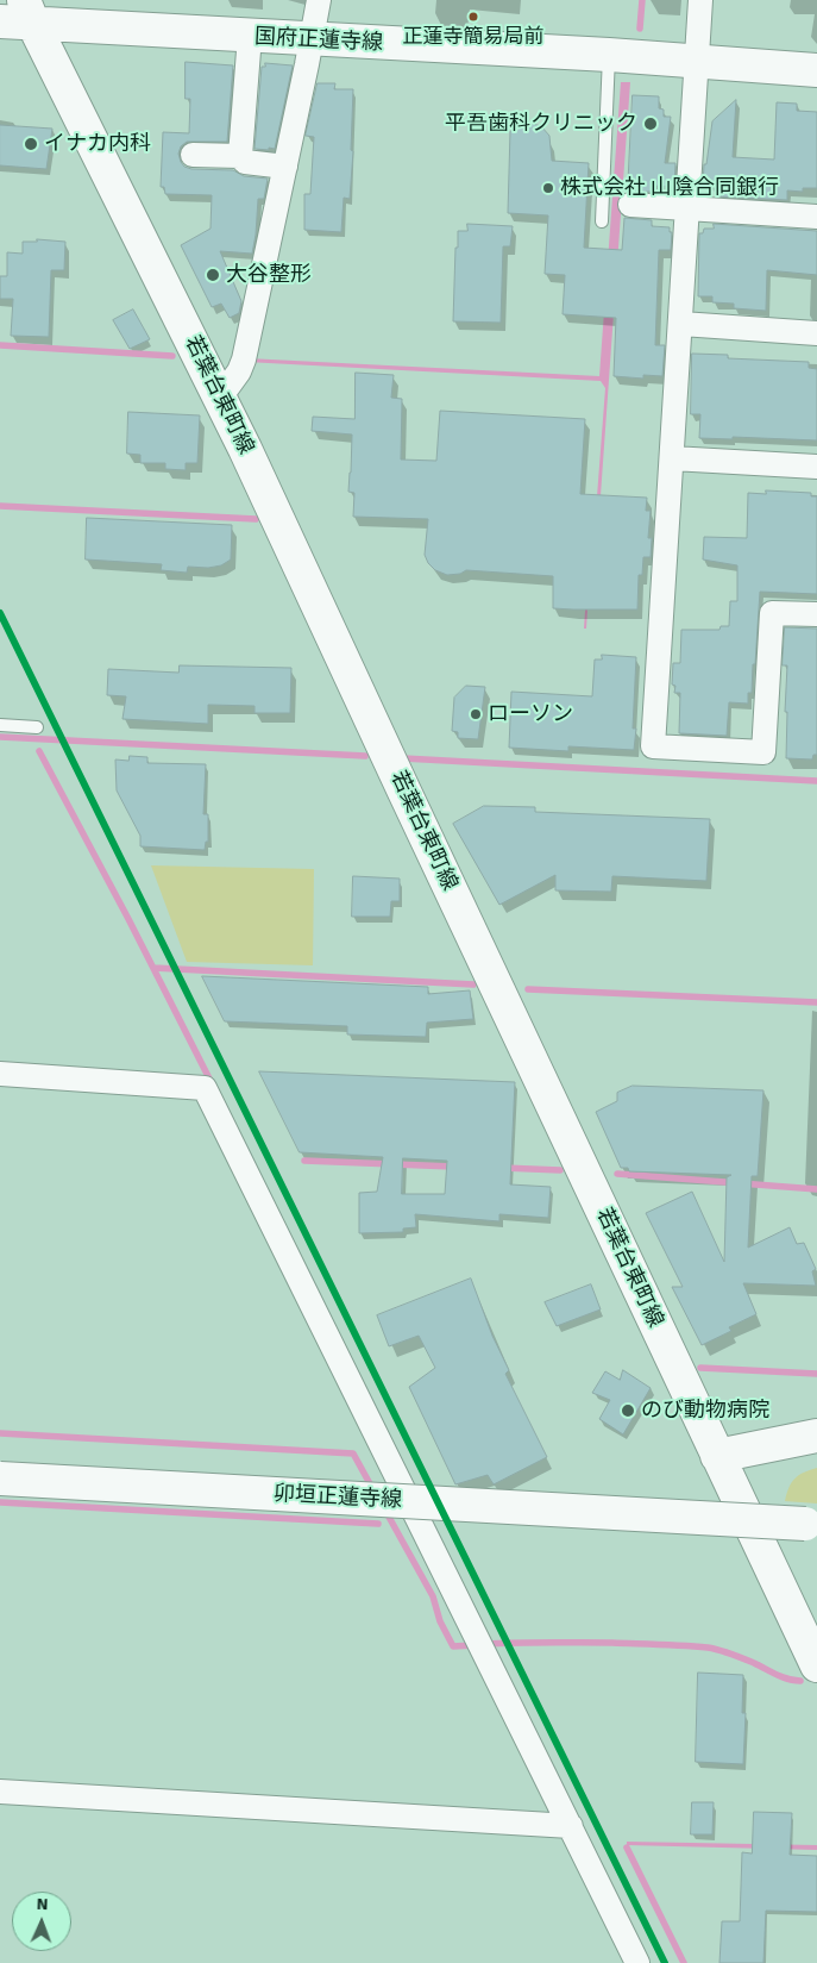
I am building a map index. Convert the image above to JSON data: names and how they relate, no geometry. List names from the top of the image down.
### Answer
{
  "streets": {
    "main road": ["国府正蓮寺線", "若葉台東町線", "卯垣正蓮寺線"]
  },
  "crossings": [
    ["国府正蓮寺線", "若葉台東町線"]
  ],
  "places": [
    "正蓮寺簡易局前",
    "平吾歯科クリニック",
    "イナカ内科",
    "株式会社 山陰合同銀行",
    "大谷整形",
    "ローソン",
    "のび動物病院"
  ],
  "north": "top"
}
